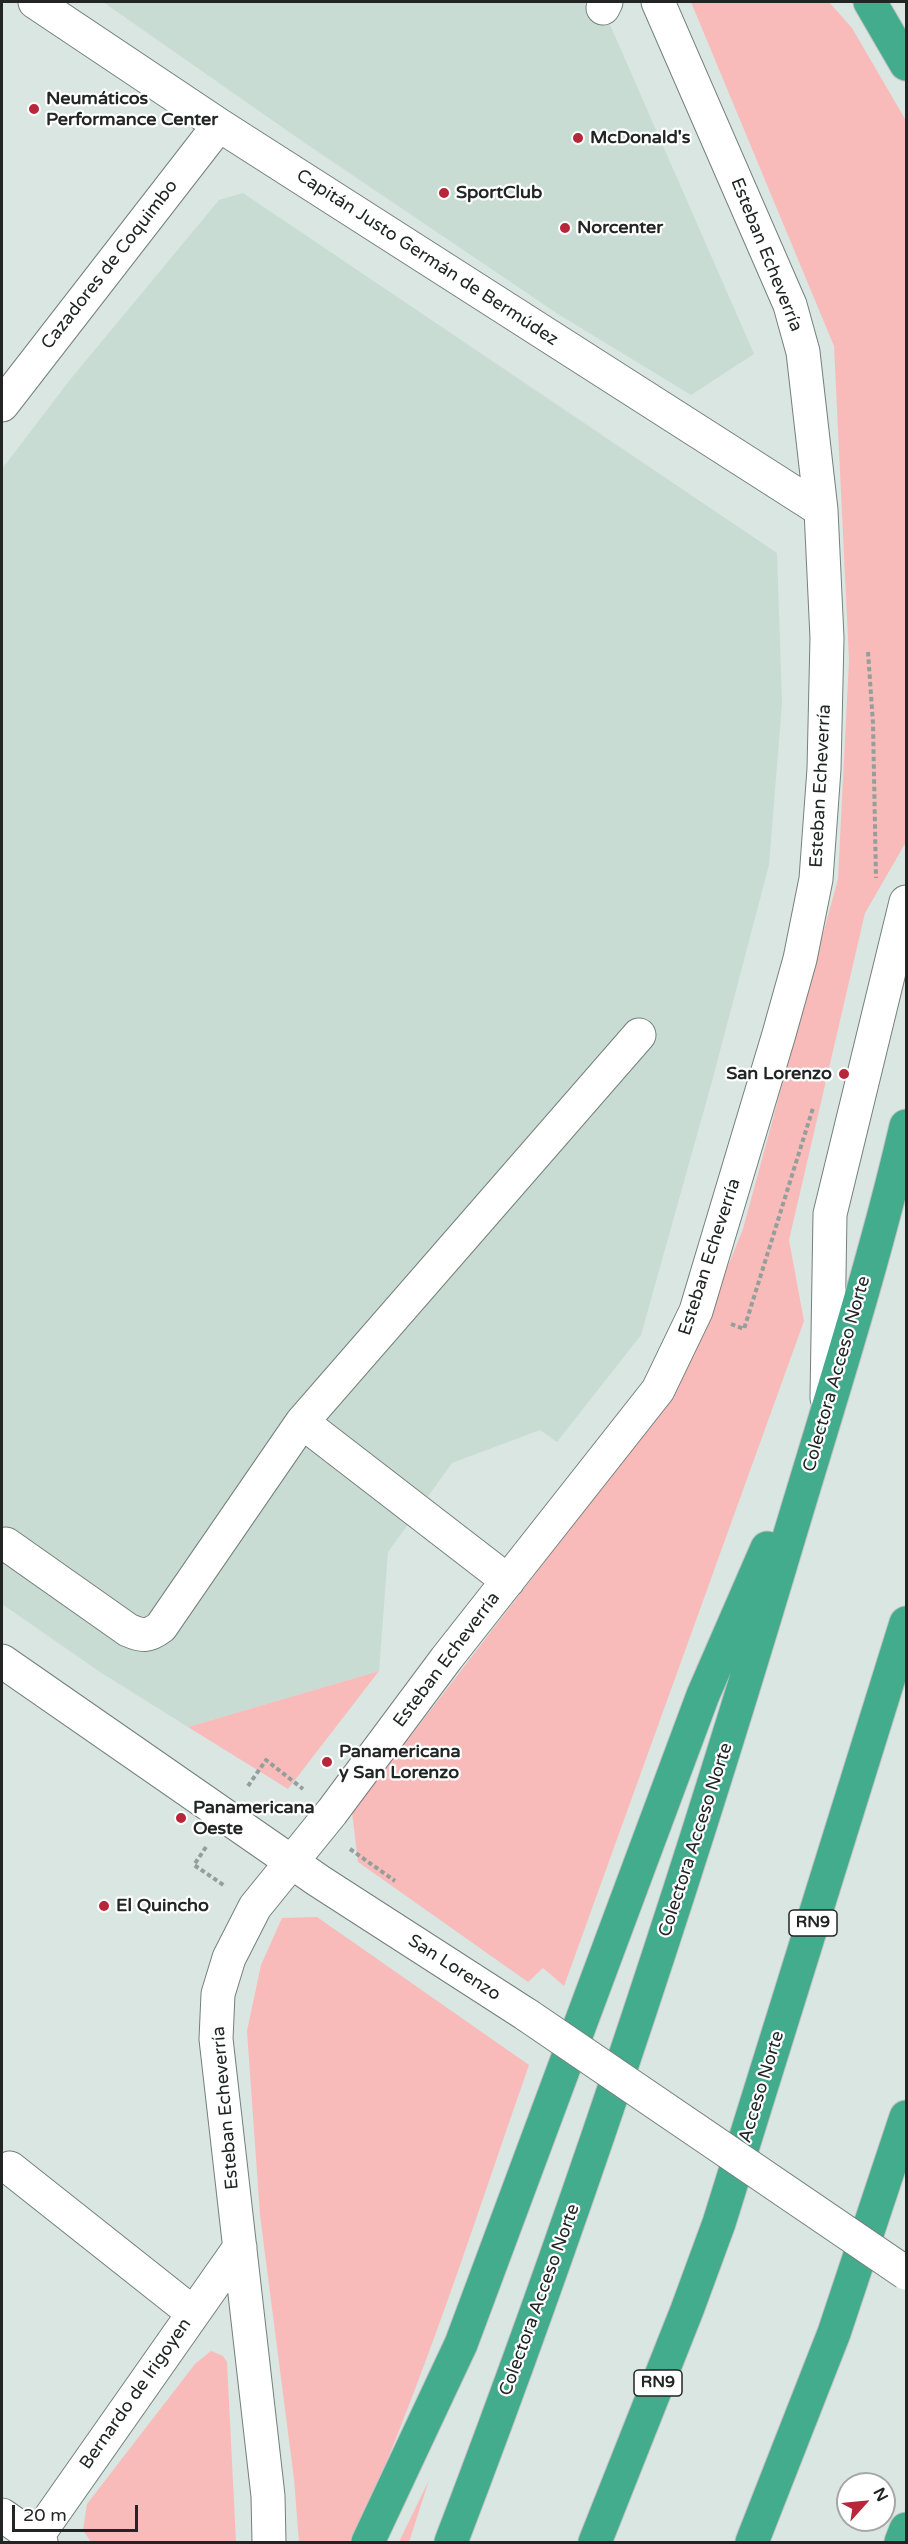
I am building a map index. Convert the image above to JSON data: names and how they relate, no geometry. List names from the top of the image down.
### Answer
{
  "streets": {
    "highway": ["Colectora Acceso Norte", "RN9", "Acceso Norte"],
    "street": [
      "Esteban Echeverría",
      "Capitán Justo Germán de Bermúdez",
      "Cazadores de Coquimbo",
      "San Lorenzo",
      "Bernardo de Irigoyen"
    ]
  },
  "crossings": [
    ["Esteban Echeverría", "Capitán Justo Germán de Bermúdez"],
    ["Esteban Echeverría", "San Lorenzo"],
    ["Esteban Echeverría", "Bernardo de Irigoyen"],
    ["Capitán Justo Germán de Bermúdez", "Cazadores de Coquimbo"]
  ],
  "places": [
    "Neumáticos Performance Center",
    "McDonald's",
    "SportClub",
    "Norcenter",
    "San Lorenzo",
    "Panamericana y San Lorenzo",
    "Panamericana Oeste",
    "El Quincho"
  ],
  "scale_bar": "20 m",
  "north": "top right"
}
